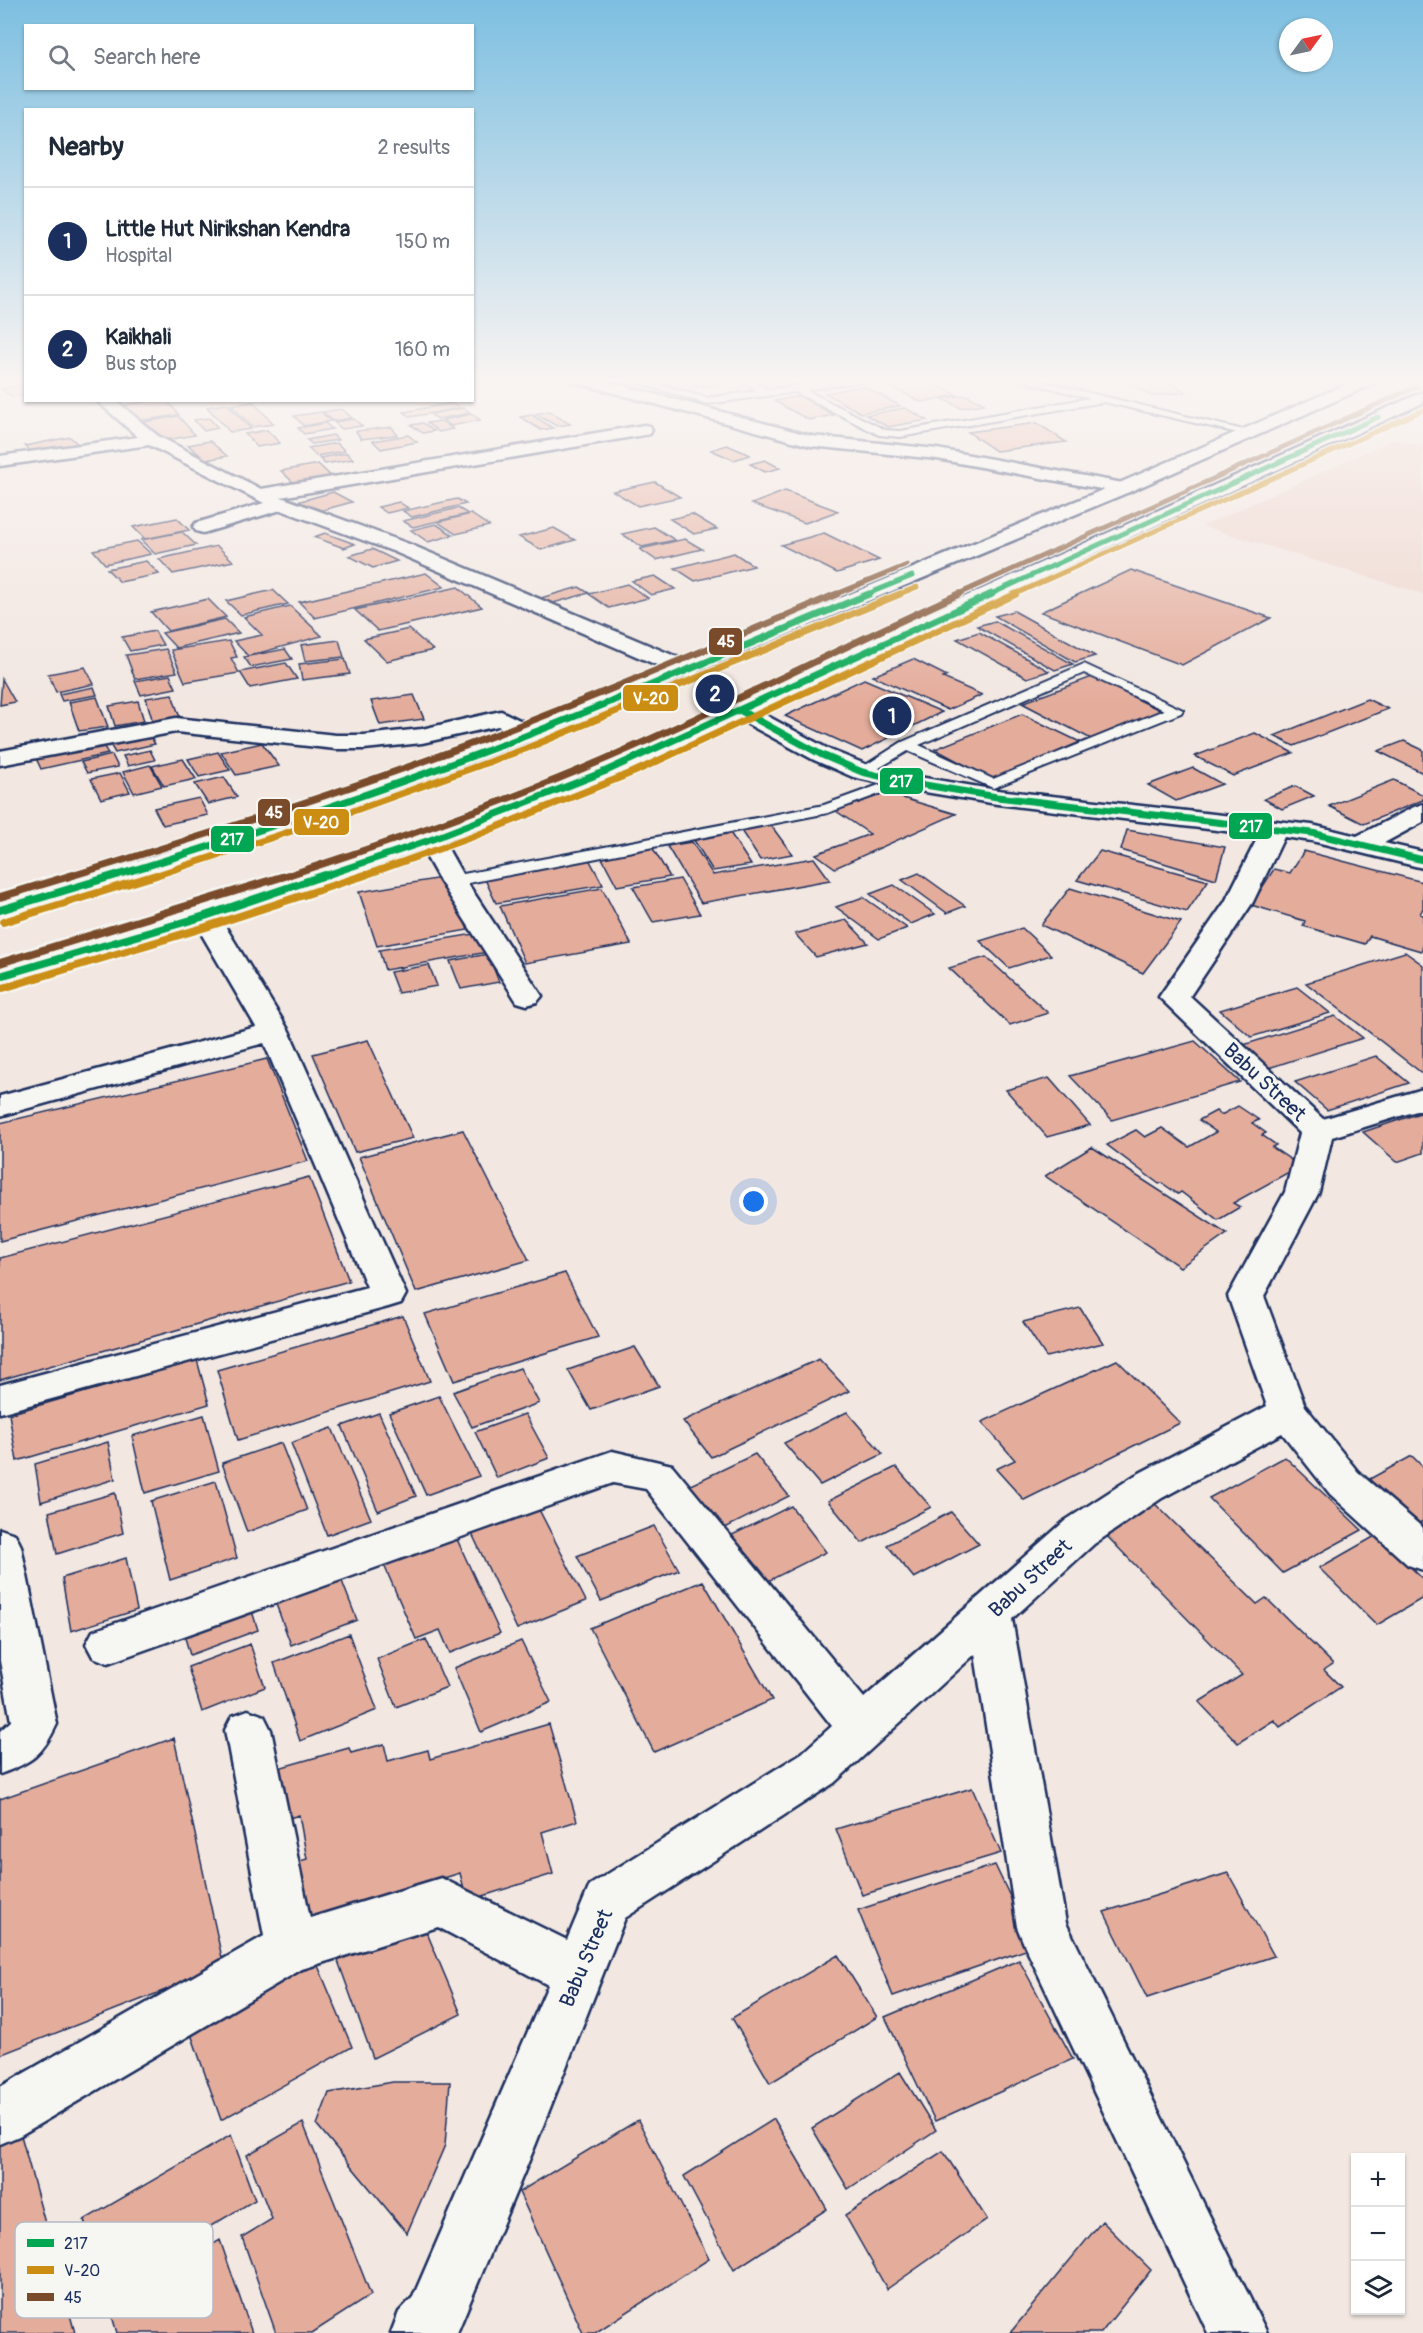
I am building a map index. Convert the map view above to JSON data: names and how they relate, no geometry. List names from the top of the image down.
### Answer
{
  "streets": {
    "street": ["Babu Street"]
  },
  "lines": ["transit line 217", "transit line V-20", "transit line 45"],
  "legend": ["217", "V-20", "45"],
  "north": "top right",
  "page": {
    "search": "Search here",
    "heading": ["Nearby", "2 results"],
    "list": [
      {
        "mark": "1",
        "name": "Little Hut Nirikshan Kendra",
        "note": "Hospital",
        "value": "150 m"
      },
      {
        "mark": "2",
        "name": "Kaikhali",
        "note": "Bus stop",
        "value": "160 m"
      }
    ],
    "pins": ["2", "1"],
    "map_buttons": ["+", "−"]
  }
}
